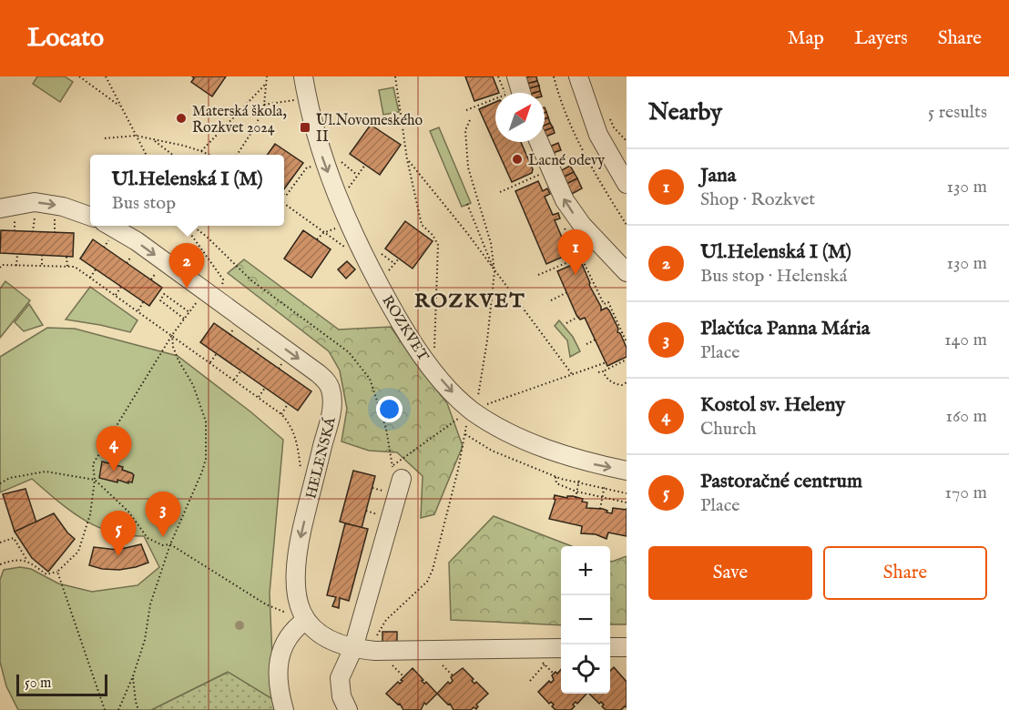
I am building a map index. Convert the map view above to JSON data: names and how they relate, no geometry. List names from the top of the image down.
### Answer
{
  "streets": {
    "street": ["ROZKVET", "HELENSKÁ"]
  },
  "one_way": ["ROZKVET", "HELENSKÁ"],
  "districts": ["ROZKVET"],
  "places": {
    "other": ["Materská škola, Rozkvet 2024", "Lacné odevy"],
    "transit": ["Ul.Novomeského II"]
  },
  "scale_bar": "50 m",
  "north": "top right",
  "page": {
    "header": "Locato",
    "nav": ["Map", "Layers", "Share"],
    "heading": ["Nearby", "5 results"],
    "list": [
      {
        "mark": "1",
        "name": "Jana",
        "note": "Shop · Rozkvet",
        "value": "130 m"
      },
      {
        "mark": "2",
        "name": "Ul.Helenská I (M)",
        "note": "Bus stop · Helenská",
        "value": "130 m"
      },
      {
        "mark": "3",
        "name": "Plačúca Panna Mária",
        "note": "Place",
        "value": "140 m"
      },
      {
        "mark": "4",
        "name": "Kostol sv. Heleny",
        "note": "Church",
        "value": "160 m"
      },
      {
        "mark": "5",
        "name": "Pastoračné centrum",
        "note": "Place",
        "value": "170 m"
      }
    ],
    "popup": ["Ul.Helenská I (M)", "Bus stop"],
    "pins": [
      "1",
      "2",
      "4",
      "3",
      "5"
    ],
    "buttons": ["Save", "Share"],
    "map_buttons": ["+", "−"],
    "scale": "50 m"
  }
}
